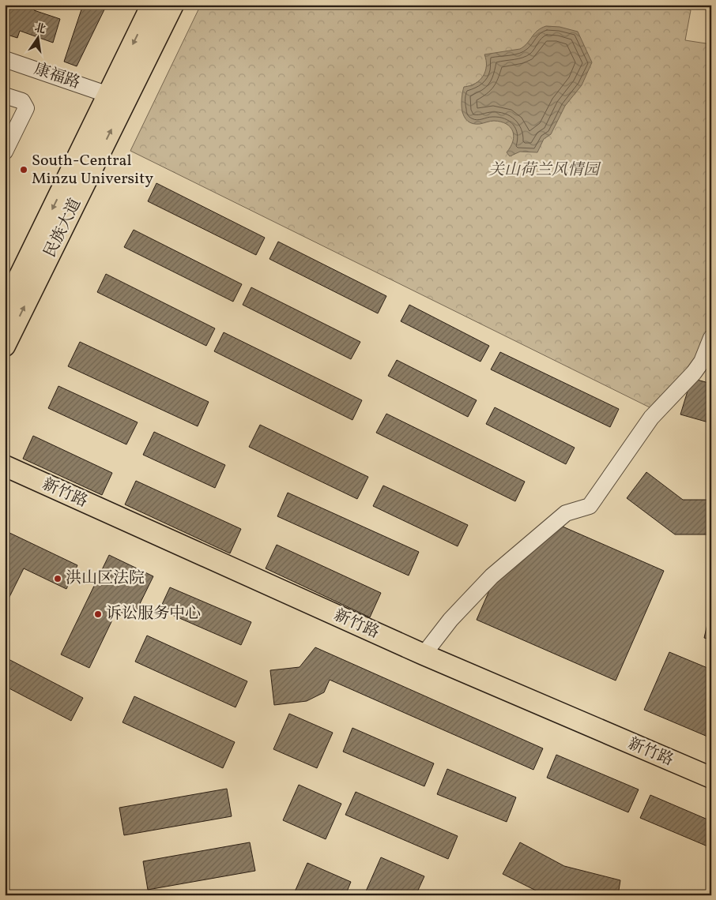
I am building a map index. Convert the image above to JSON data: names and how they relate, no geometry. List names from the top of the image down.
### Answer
{
  "streets": {
    "main road": ["民族大道", "新竹路"],
    "street": ["康福路"]
  },
  "crossings": [
    ["康福路", "民族大道"]
  ],
  "parks": ["关山荷兰风情园"],
  "places": ["South-Central Minzu University", "洪山区法院", "诉讼服务中心"],
  "north": "top"
}
